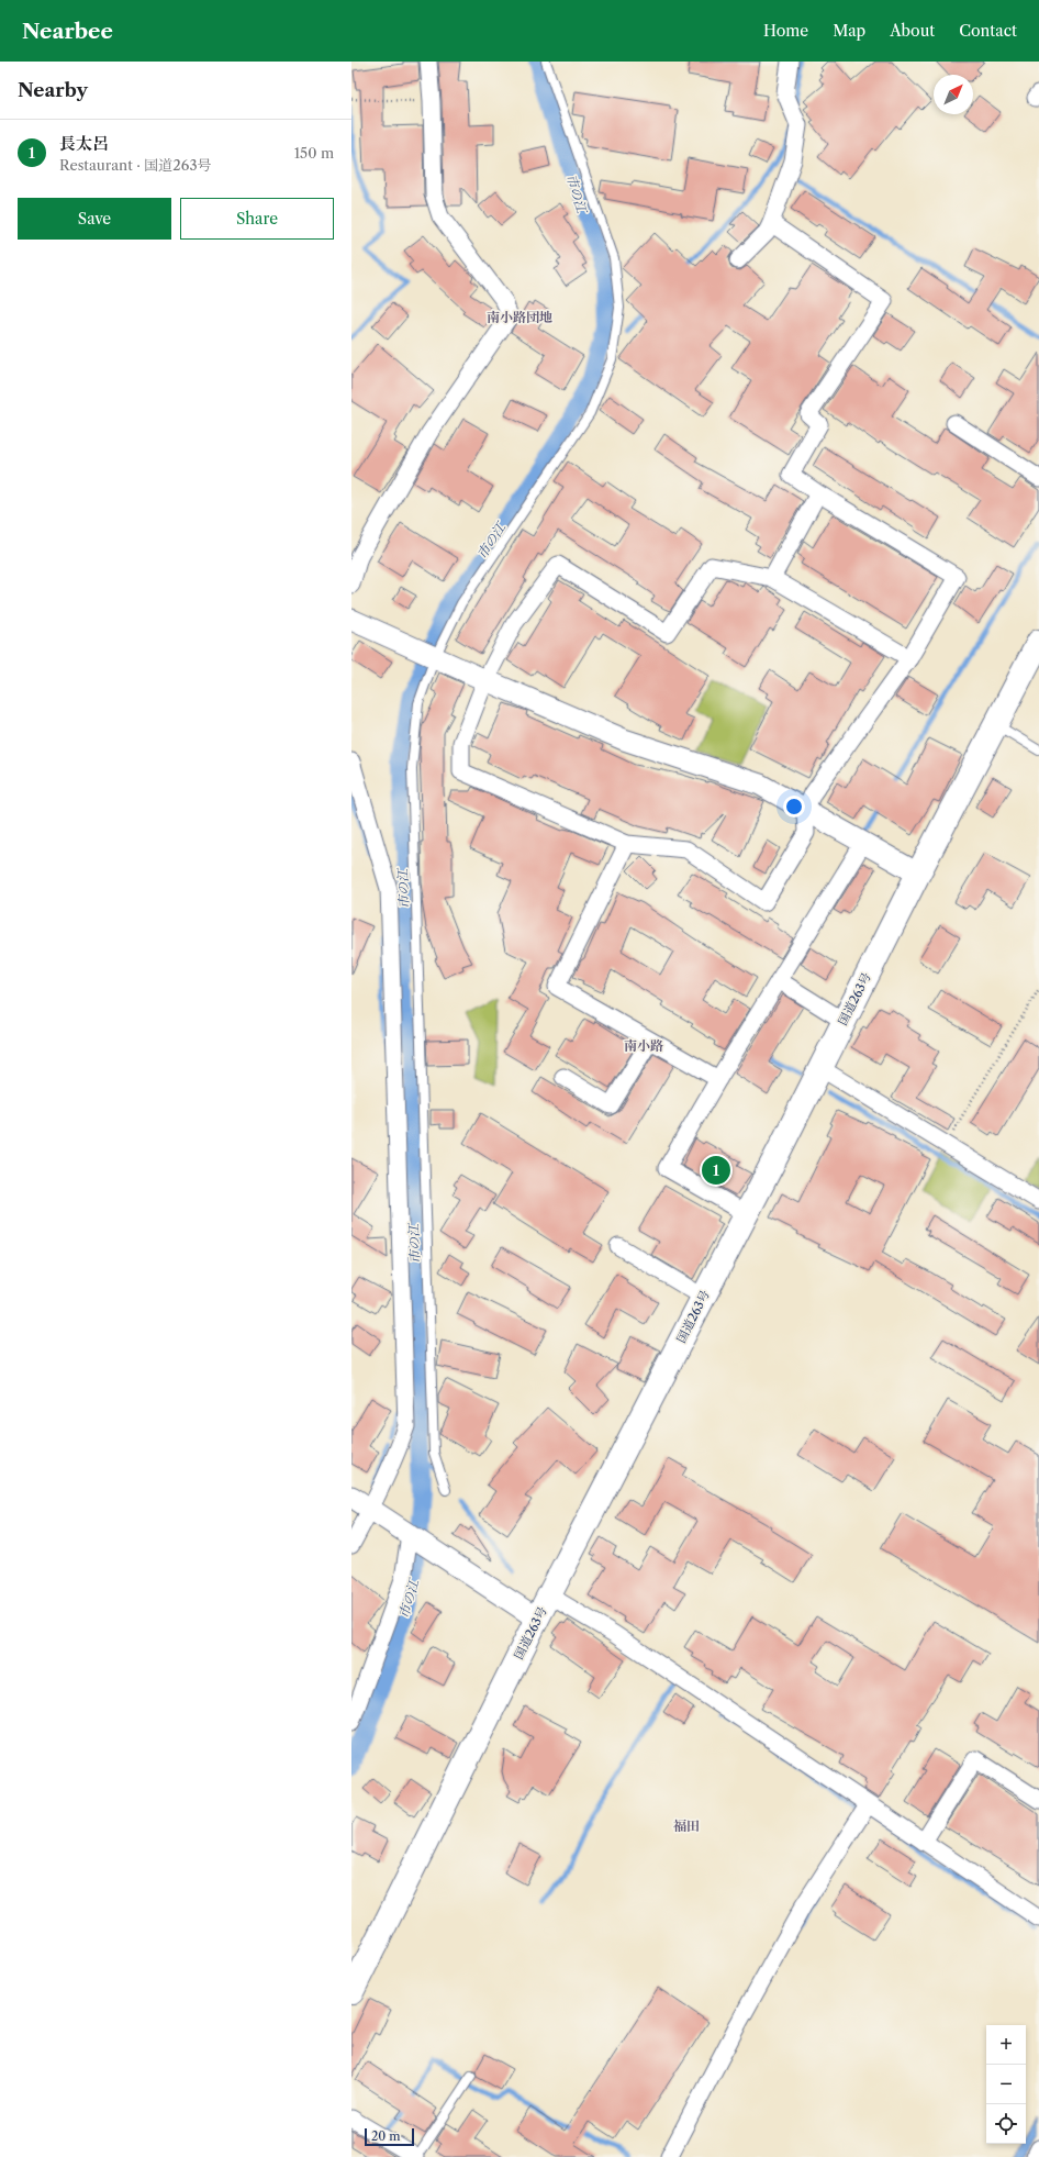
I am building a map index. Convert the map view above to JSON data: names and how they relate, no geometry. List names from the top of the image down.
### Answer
{
  "streets": {
    "highway": ["国道263号"]
  },
  "districts": ["南小路団地", "南小路", "福田"],
  "water": ["市の江"],
  "scale_bar": "20 m",
  "north": "top right",
  "page": {
    "header": "Nearbee",
    "nav": [
      "Home",
      "Map",
      "About",
      "Contact"
    ],
    "heading": "Nearby",
    "list": [
      {
        "mark": "1",
        "name": "長太呂",
        "note": "Restaurant · 国道263号",
        "value": "150 m"
      }
    ],
    "buttons": ["Save", "Share"],
    "pins": "1",
    "map_buttons": ["+", "−"],
    "scale": "20 m"
  }
}
